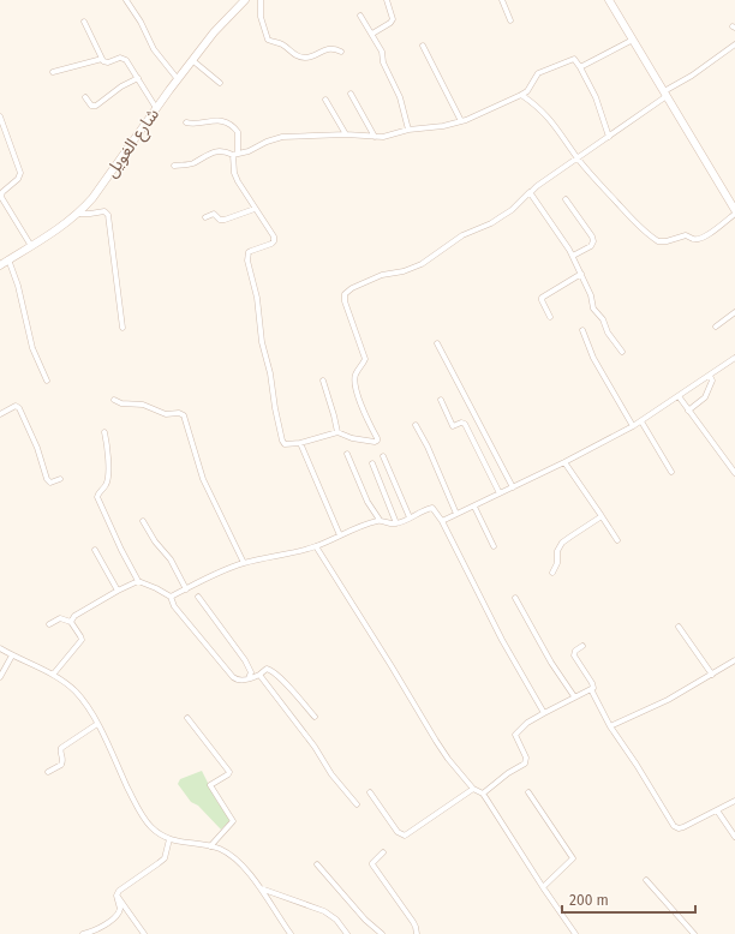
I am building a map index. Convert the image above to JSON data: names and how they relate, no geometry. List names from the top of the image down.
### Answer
{
  "streets": {
    "street": ["شارع الغويل"]
  },
  "scale_bar": "200 m"
}
